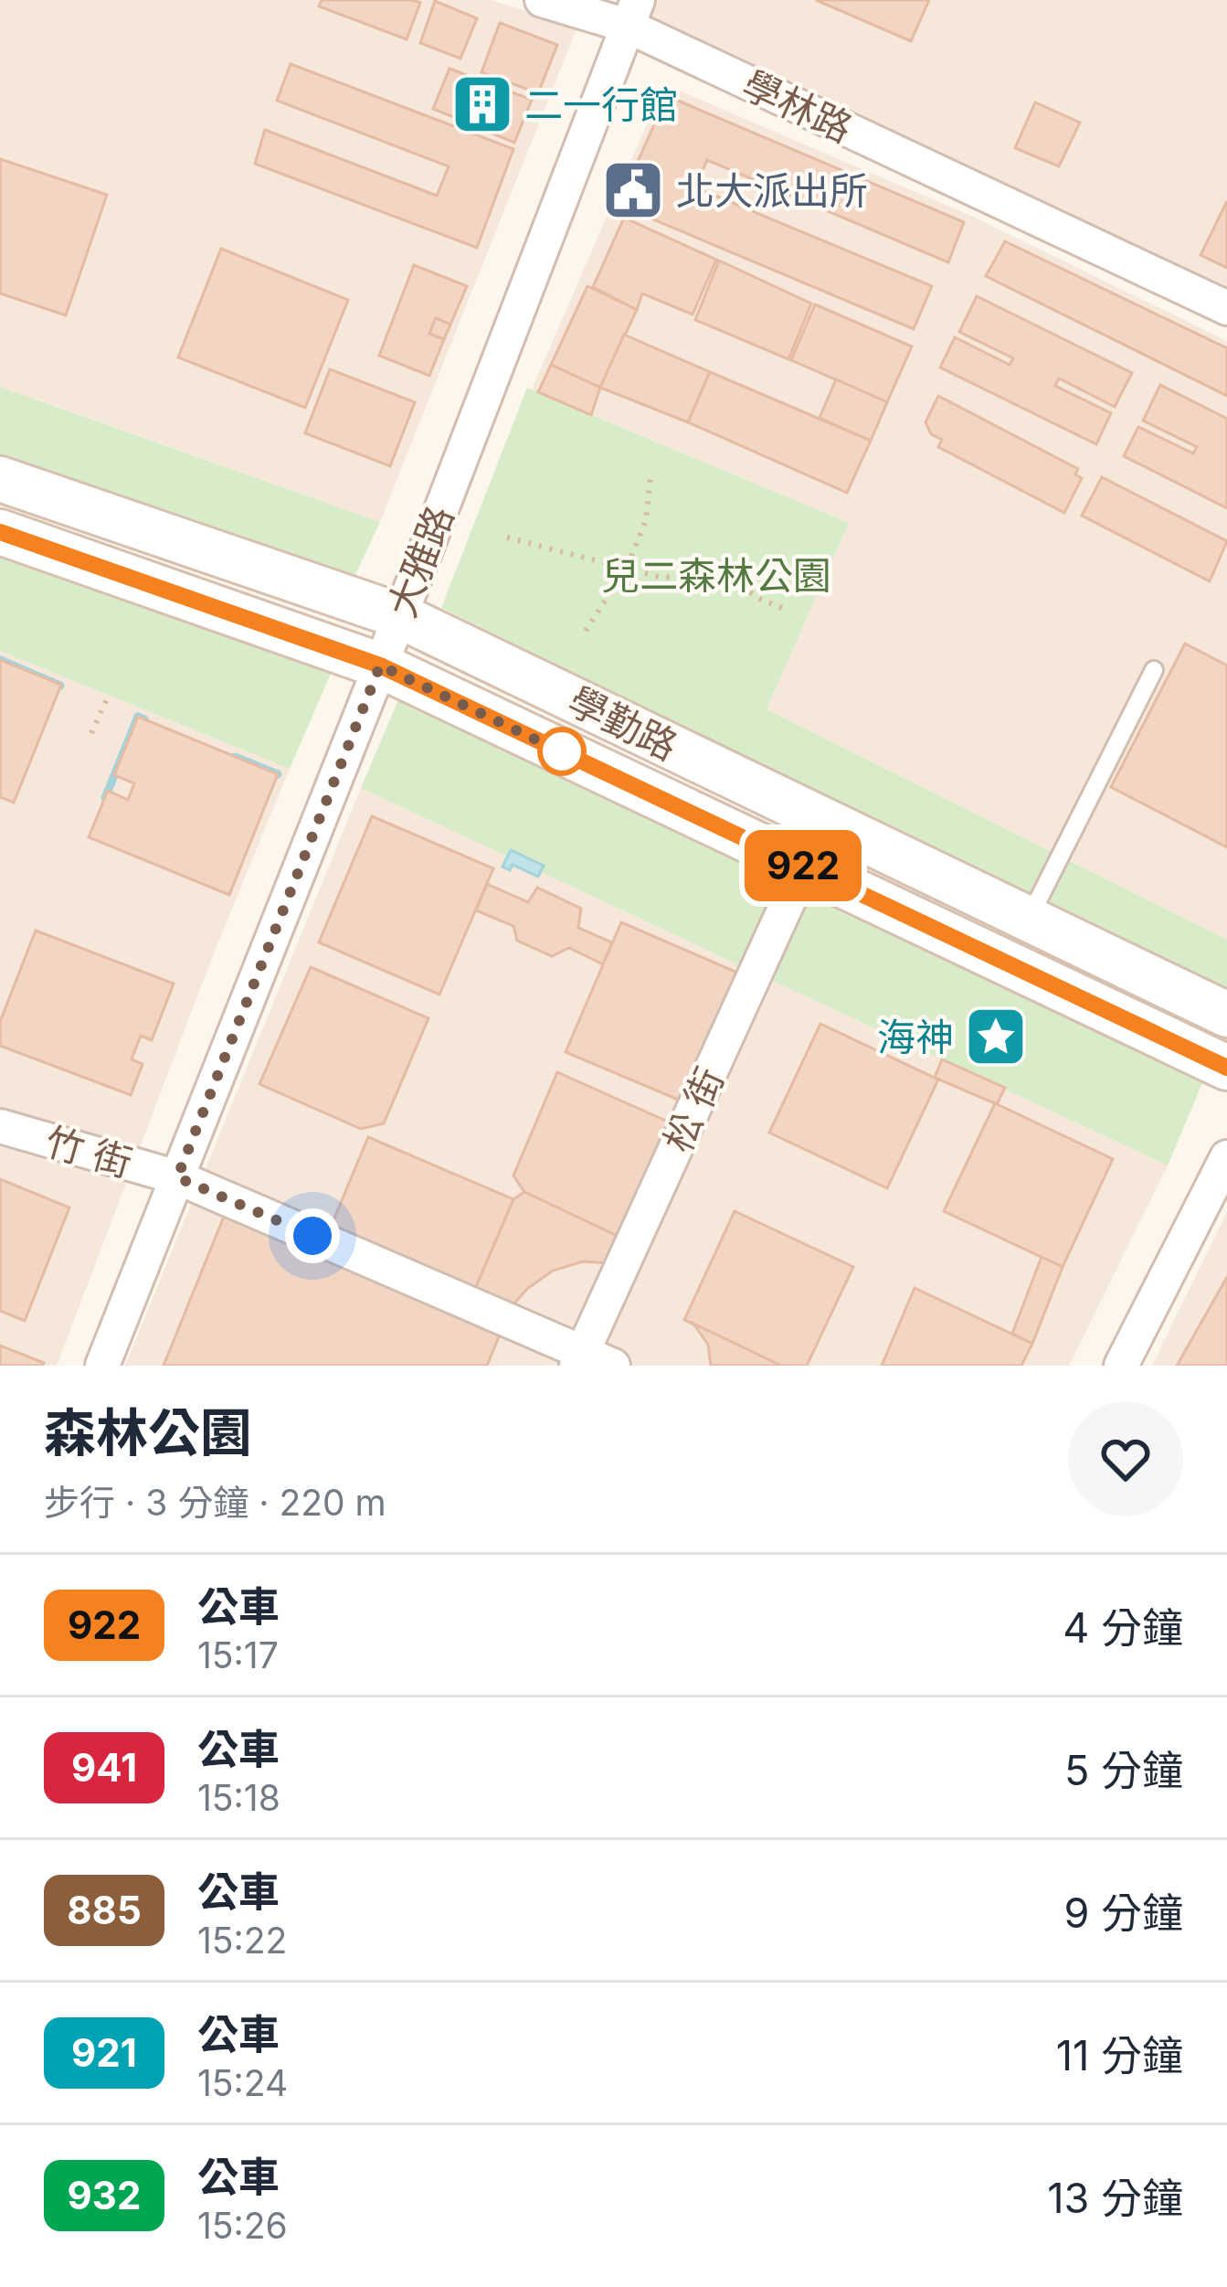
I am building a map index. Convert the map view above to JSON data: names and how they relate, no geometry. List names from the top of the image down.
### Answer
{
  "streets": {
    "street": [
      "學林路",
      "大雅路",
      "學勤路",
      "松 街",
      "竹 街"
    ]
  },
  "crossings": [
    ["學林路", "大雅路"],
    ["大雅路", "學勤路"],
    ["大雅路", "松 街"],
    ["大雅路", "竹 街"],
    ["學勤路", "松 街"],
    ["松 街", "竹 街"]
  ],
  "parks": ["兒二森林公園"],
  "places": {
    "building": ["二一行館"],
    "public building": ["北大派出所"],
    "place": ["海神"]
  },
  "lines": ["bus line 922"],
  "page": {
    "on_map": "922",
    "heading": ["森林公園", "步行 · 3 分鐘 · 220 m"],
    "list": [
      {
        "mark": "922",
        "name": "公車",
        "note": "15:17",
        "value": "4 分鐘"
      },
      {
        "mark": "941",
        "name": "公車",
        "note": "15:18",
        "value": "5 分鐘"
      },
      {
        "mark": "885",
        "name": "公車",
        "note": "15:22",
        "value": "9 分鐘"
      },
      {
        "mark": "921",
        "name": "公車",
        "note": "15:24",
        "value": "11 分鐘"
      },
      {
        "mark": "932",
        "name": "公車",
        "note": "15:26",
        "value": "13 分鐘"
      }
    ]
  }
}
